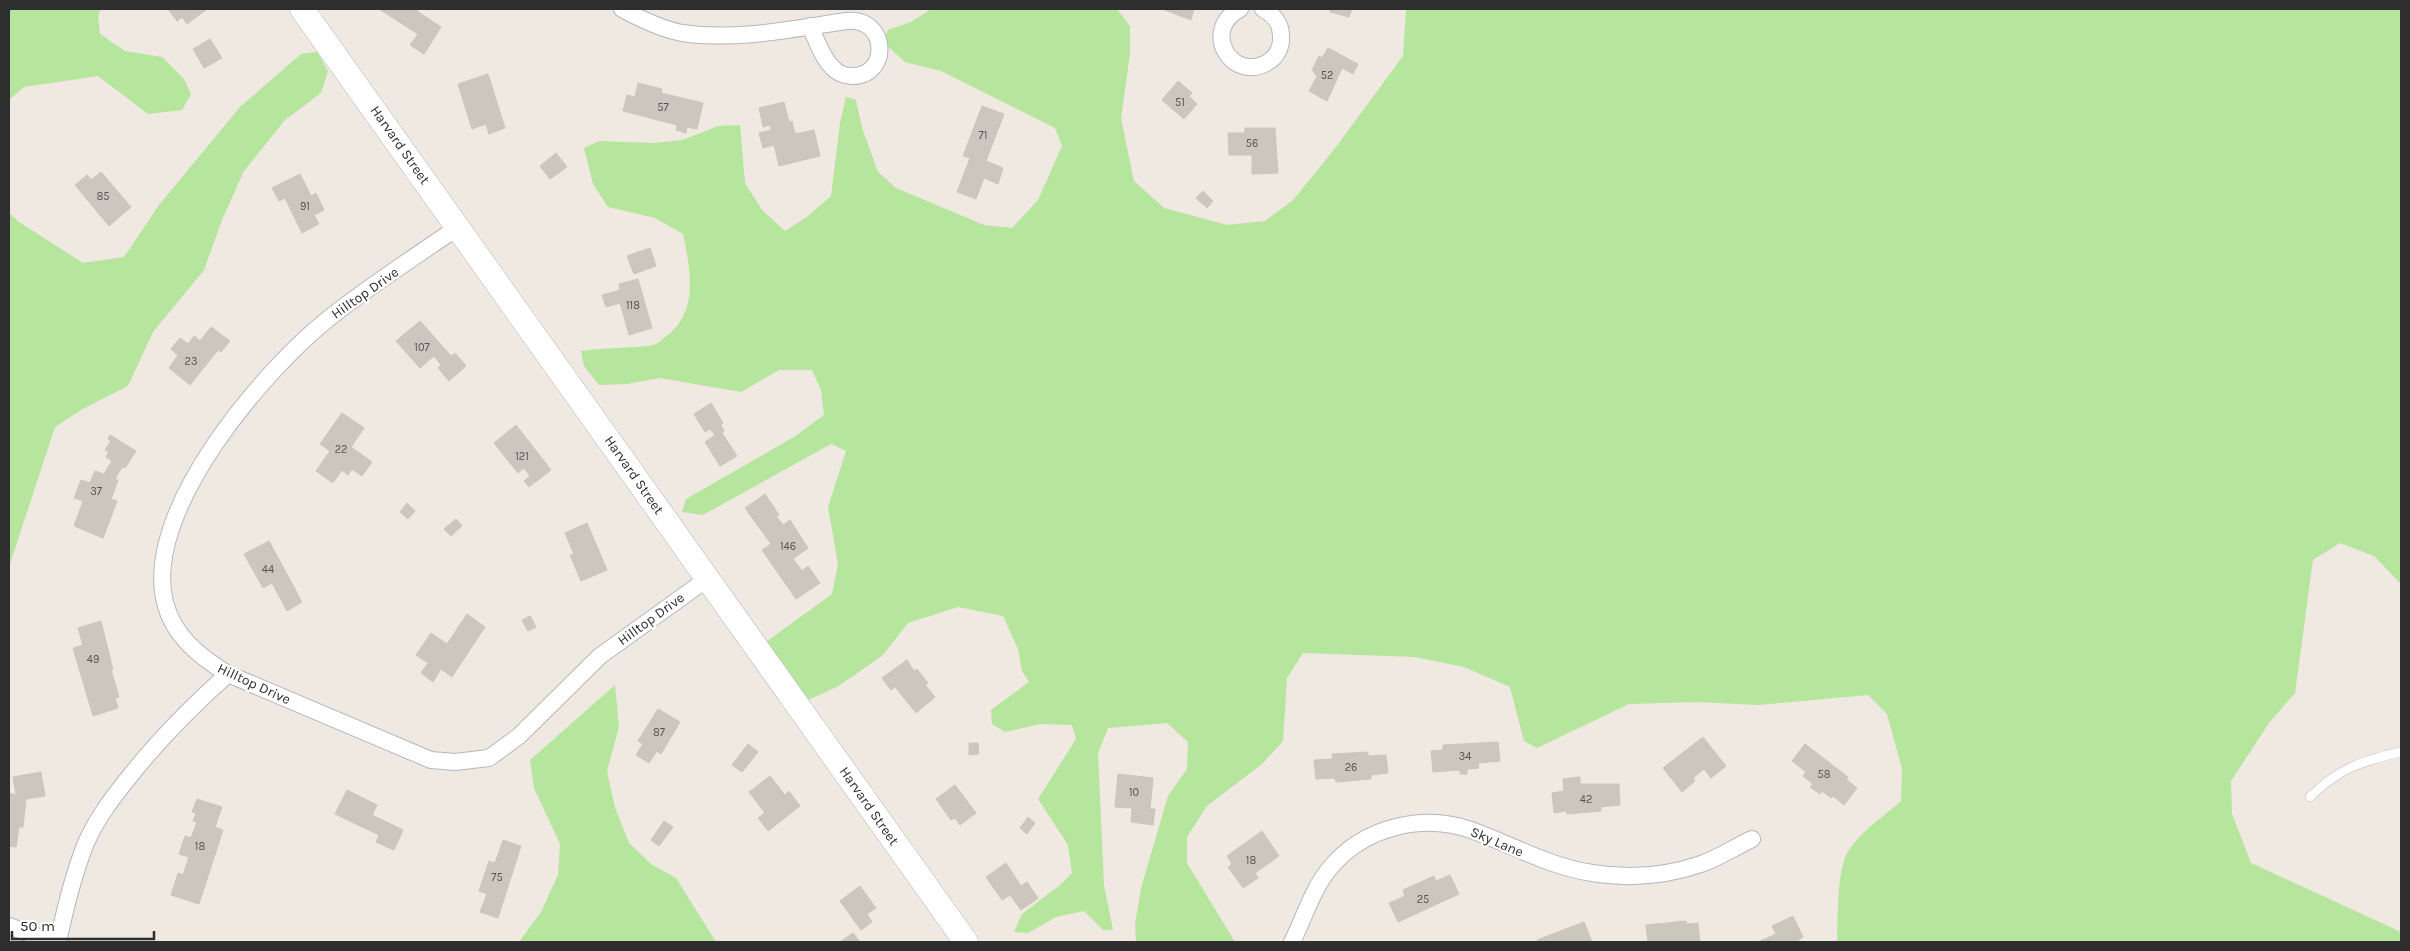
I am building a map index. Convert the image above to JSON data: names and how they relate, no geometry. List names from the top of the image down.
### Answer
{
  "streets": {
    "main road": ["Harvard Street"],
    "street": ["Hilltop Drive", "Sky Lane"]
  },
  "crossings": [
    ["Harvard Street", "Hilltop Drive"]
  ],
  "house_numbers": [
    "52",
    "51",
    "57",
    "71",
    "56",
    "85",
    "91",
    "118",
    "107",
    "23",
    "22",
    "121",
    "37",
    "146",
    "44",
    "49",
    "87",
    "34",
    "26",
    "58",
    "10",
    "42",
    "18",
    "18",
    "75",
    "25"
  ],
  "scale_bar": "50 m"
}
